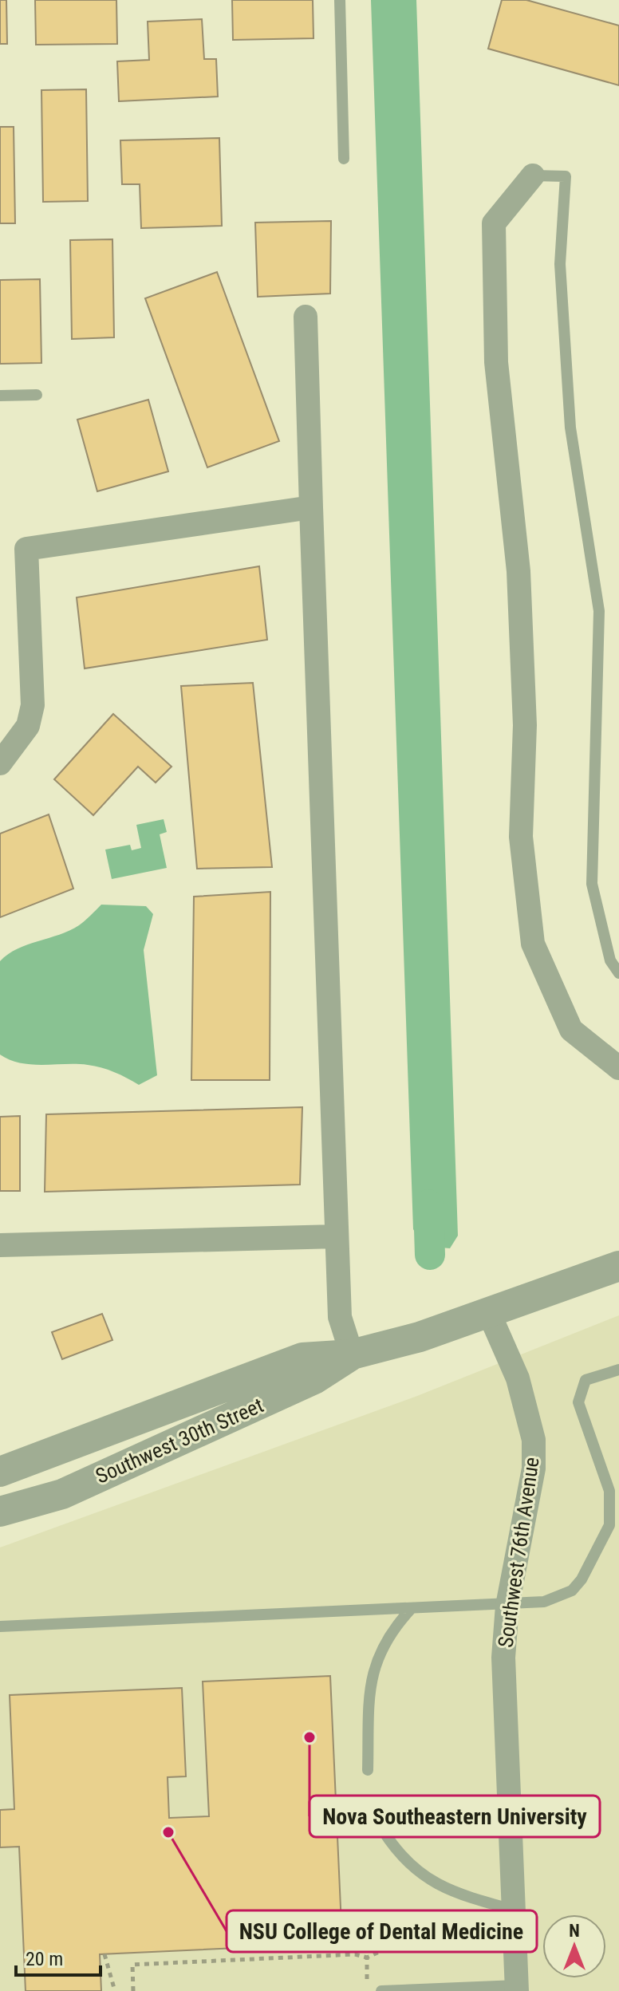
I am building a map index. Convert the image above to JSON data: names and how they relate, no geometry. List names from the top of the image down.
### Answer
{
  "streets": {
    "street": ["Southwest 30th Street", "Southwest 76th Avenue"]
  },
  "crossings": [
    ["Southwest 30th Street", "Southwest 76th Avenue"]
  ],
  "places": ["Nova Southeastern University", "NSU College of Dental Medicine"],
  "scale_bar": "20 m",
  "north": "top"
}
